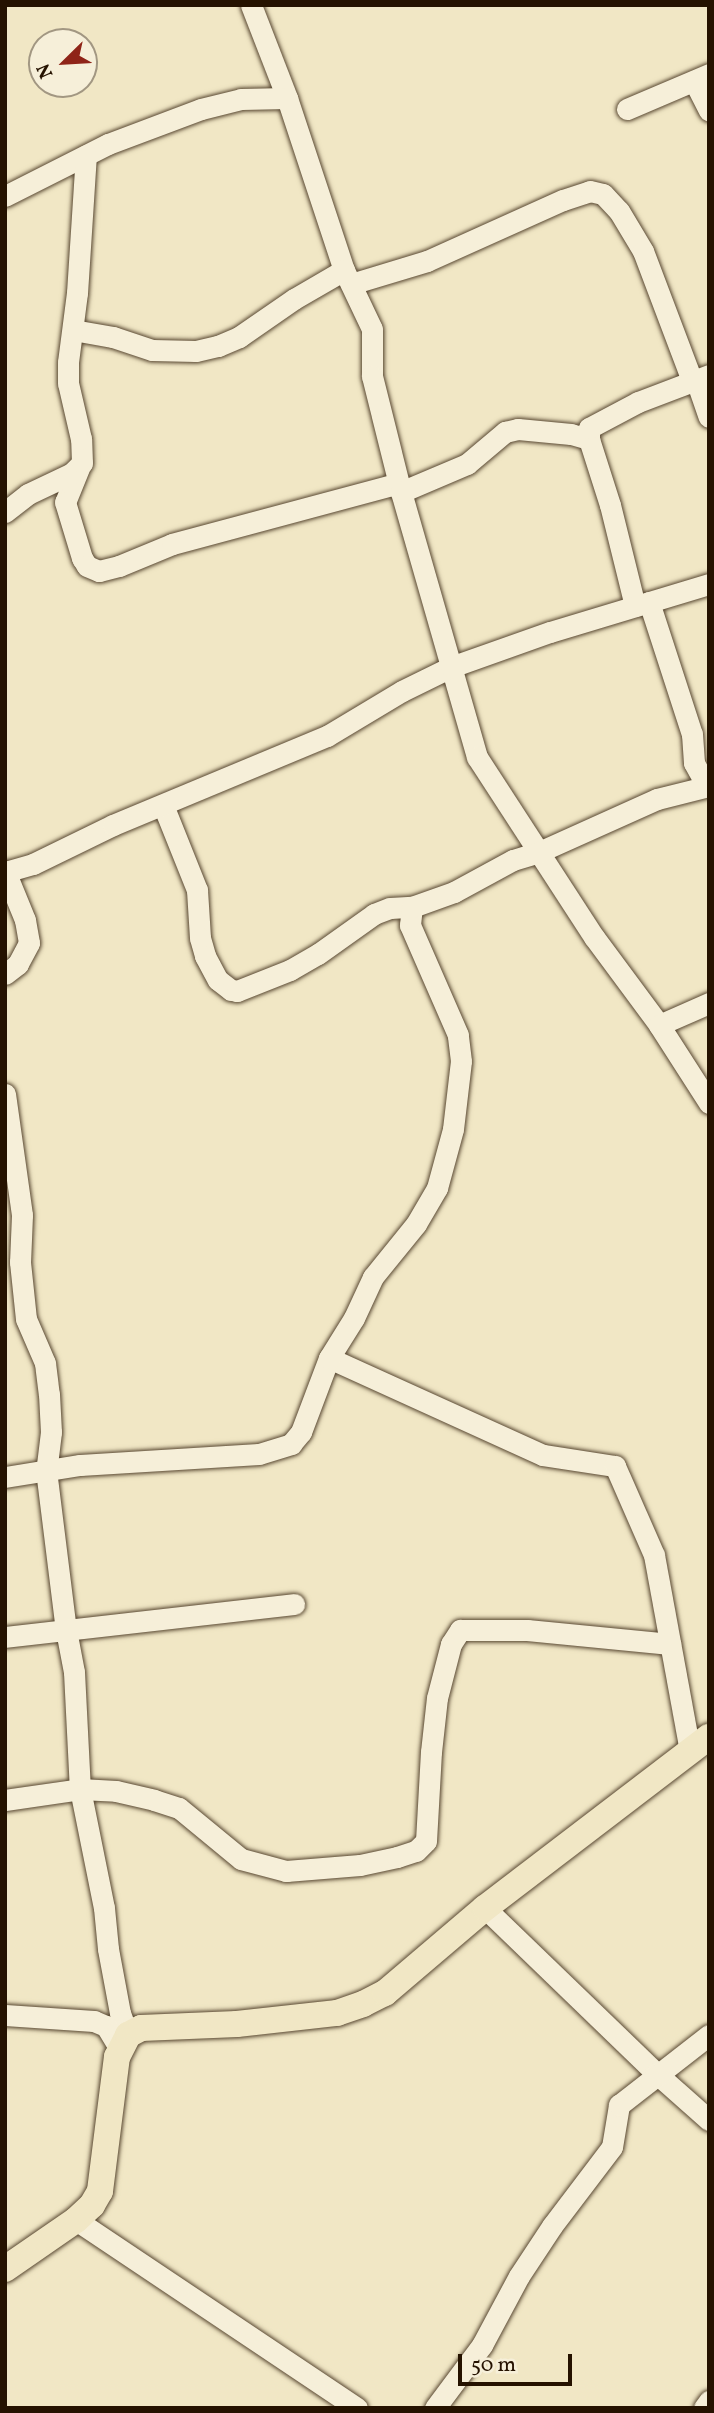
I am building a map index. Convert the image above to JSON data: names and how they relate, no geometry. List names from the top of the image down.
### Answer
{
  "scale_bar": "50 m",
  "north": "bottom left"
}
